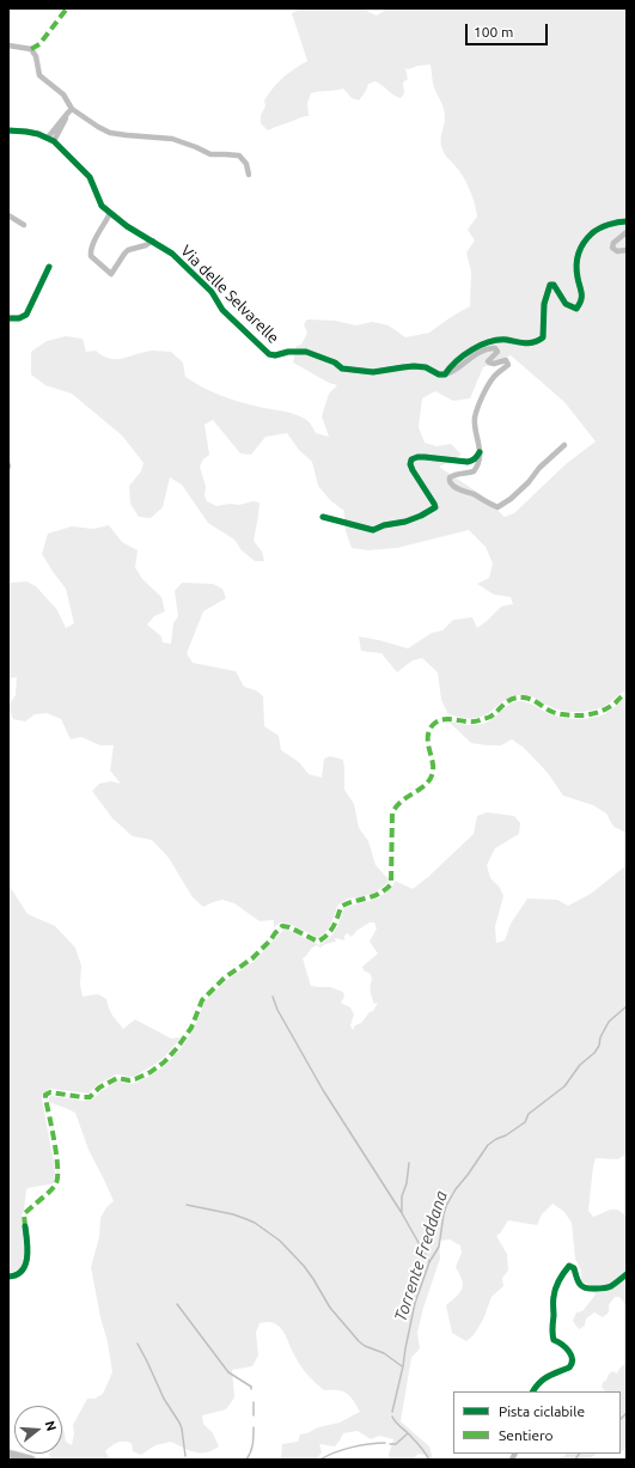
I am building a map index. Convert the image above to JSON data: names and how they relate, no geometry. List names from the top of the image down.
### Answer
{
  "streets": {
    "street": ["Via delle Selvarelle"]
  },
  "water": ["Torrente Freddana"],
  "legend": ["Pista ciclabile", "Sentiero"],
  "scale_bar": "100 m",
  "north": "right"
}
